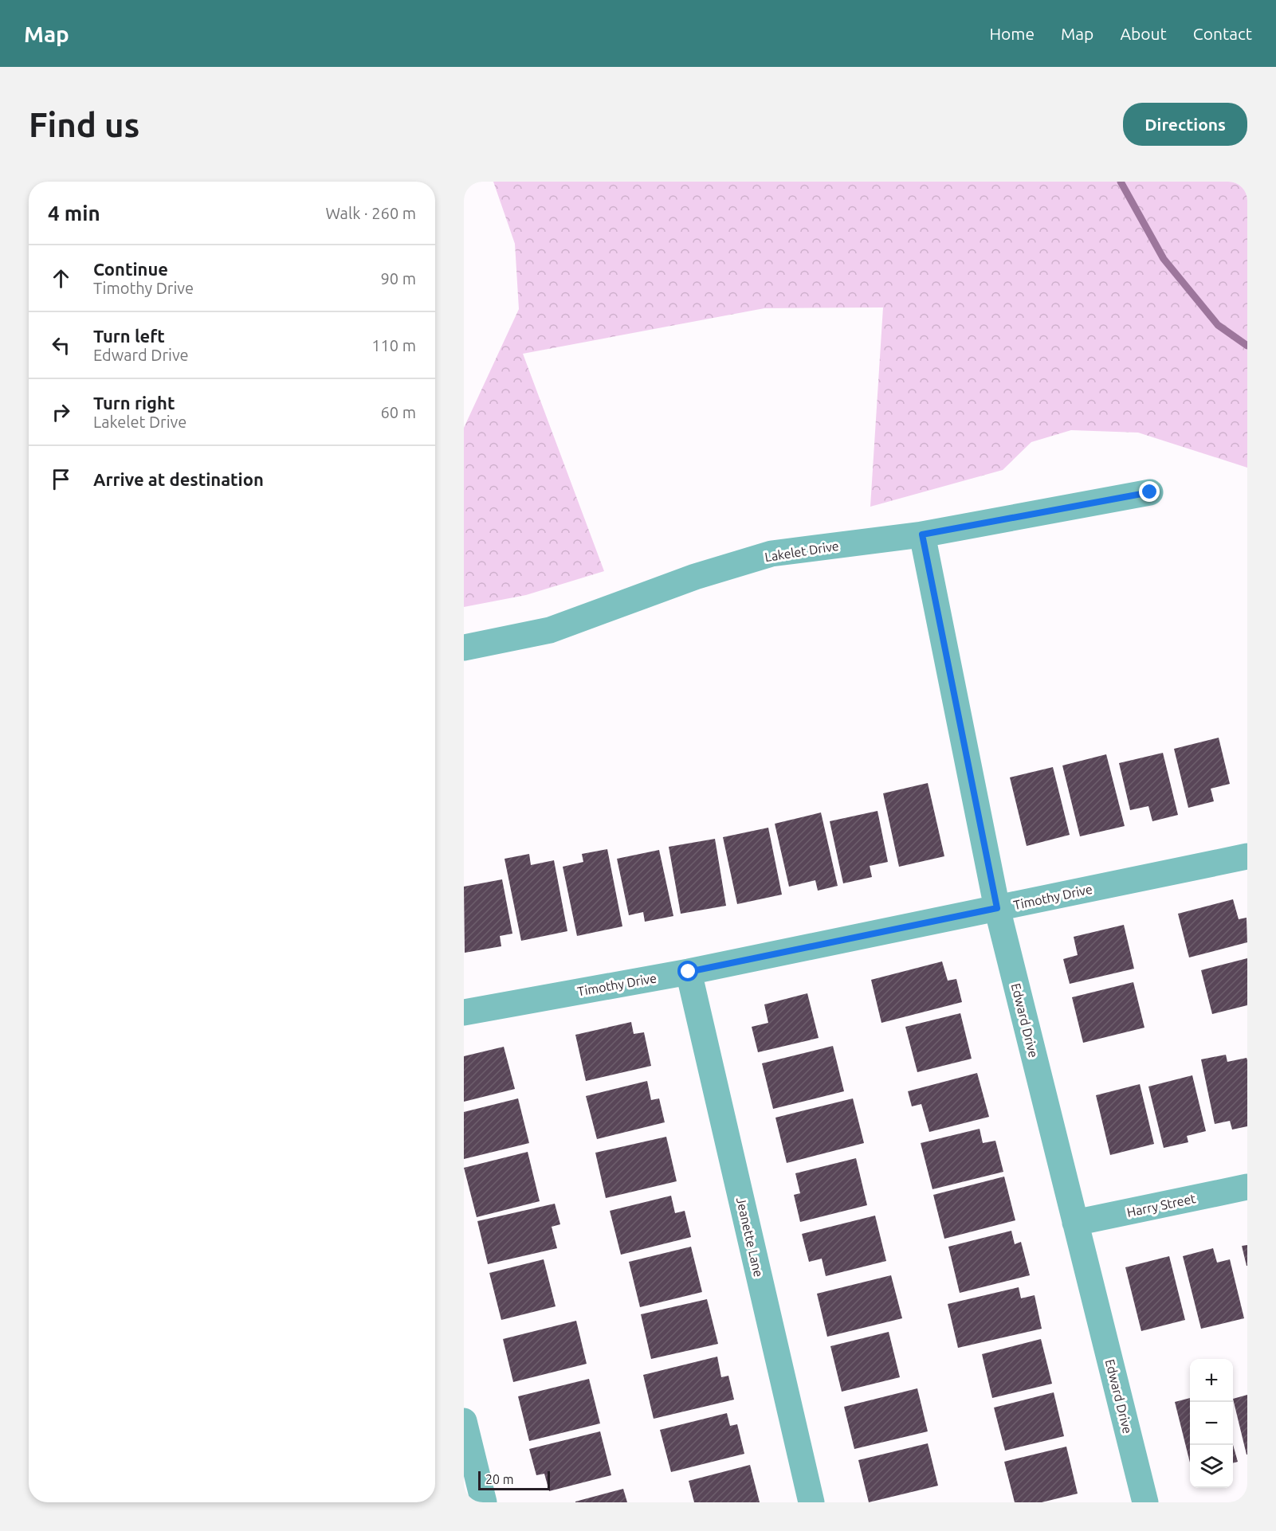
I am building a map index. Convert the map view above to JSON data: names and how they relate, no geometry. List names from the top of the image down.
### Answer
{
  "streets": {
    "street": [
      "Lakelet Drive",
      "Timothy Drive",
      "Edward Drive",
      "Harry Street",
      "Jeanette Lane"
    ]
  },
  "crossings": [
    ["Lakelet Drive", "Edward Drive"],
    ["Timothy Drive", "Edward Drive"],
    ["Timothy Drive", "Jeanette Lane"],
    ["Edward Drive", "Harry Street"]
  ],
  "scale_bar": "20 m",
  "page": {
    "header": "Map",
    "nav": [
      "Home",
      "Map",
      "About",
      "Contact"
    ],
    "buttons": "Directions",
    "title": "Find us",
    "heading": ["4 min", "Walk · 260 m"],
    "list": [
      ["Continue", "Timothy Drive", "90 m"],
      ["Turn left", "Edward Drive", "110 m"],
      ["Turn right", "Lakelet Drive", "60 m"],
      "Arrive at destination"
    ],
    "map_buttons": ["+", "−"],
    "scale": "20 m"
  }
}
